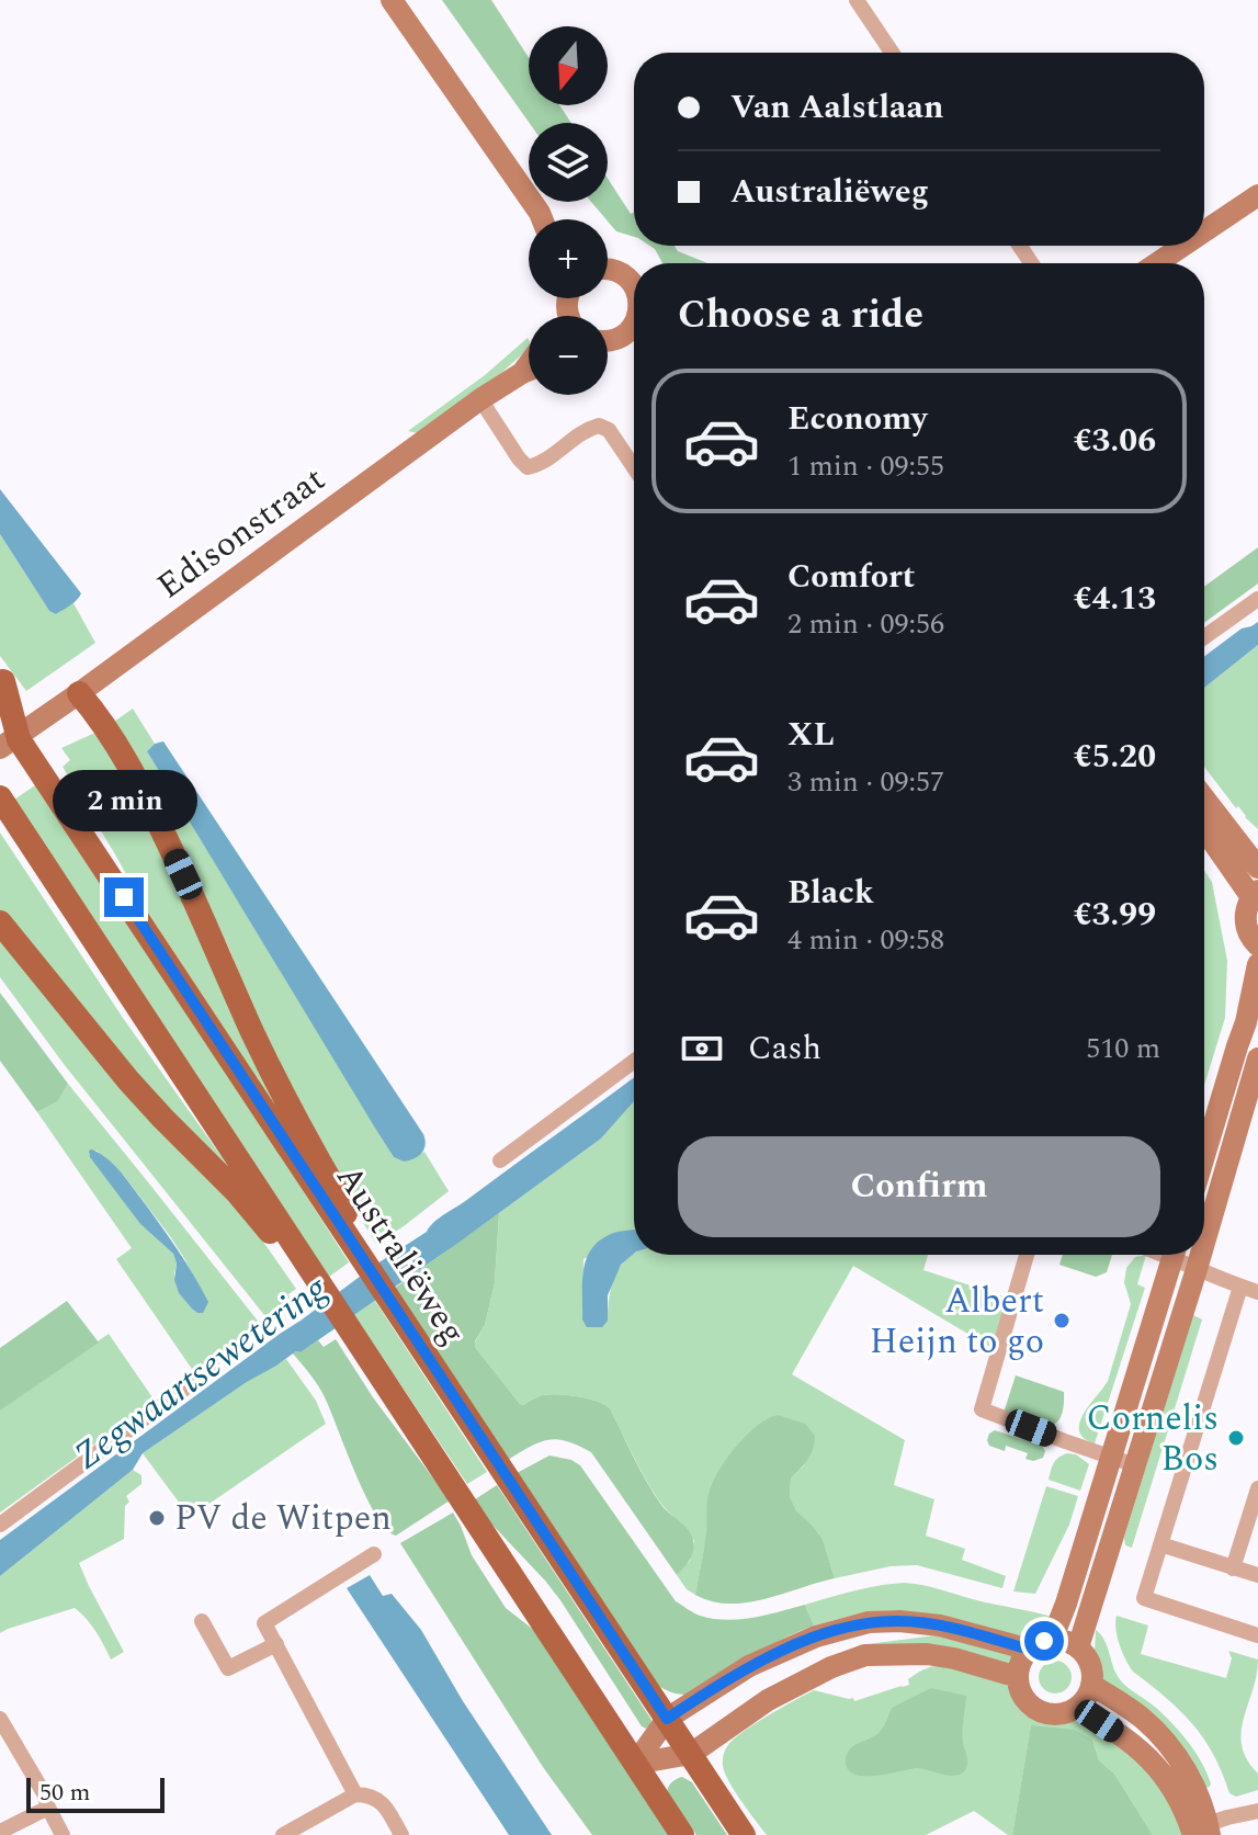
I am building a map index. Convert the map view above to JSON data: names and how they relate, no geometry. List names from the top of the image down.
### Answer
{
  "streets": {
    "main road": ["Australiëweg"],
    "street": ["Edisonstraat"]
  },
  "crossings": [
    ["Edisonstraat", "Australiëweg"]
  ],
  "water": ["Zegwaartsewetering"],
  "places": ["Albert Heijn to go", "Cornelis Bos", "PV de Witpen"],
  "scale_bar": "50 m",
  "north": "bottom",
  "page": {
    "map_buttons": ["+", "−"],
    "banner": ["Van Aalstlaan", "Australiëweg"],
    "heading": "Choose a ride",
    "list": [
      {
        "name": "Economy",
        "note": "1 min · 09:55",
        "value": "€3.06"
      },
      {
        "name": "Comfort",
        "note": "2 min · 09:56",
        "value": "€4.13"
      },
      {
        "name": "XL",
        "note": "3 min · 09:57",
        "value": "€5.20"
      },
      {
        "name": "Black",
        "note": "4 min · 09:58",
        "value": "€3.99"
      }
    ],
    "bubble": "2 min",
    "pay": ["Cash", "510 m"],
    "buttons": "Confirm",
    "scale": "50 m"
  }
}
